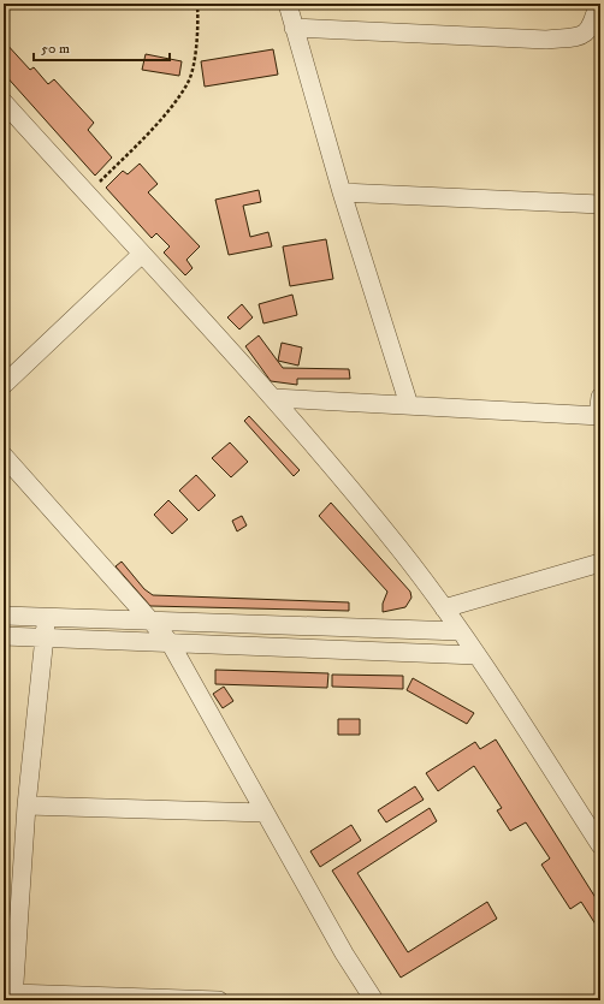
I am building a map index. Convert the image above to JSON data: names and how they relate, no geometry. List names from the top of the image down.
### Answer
{
  "scale_bar": "50 m"
}
